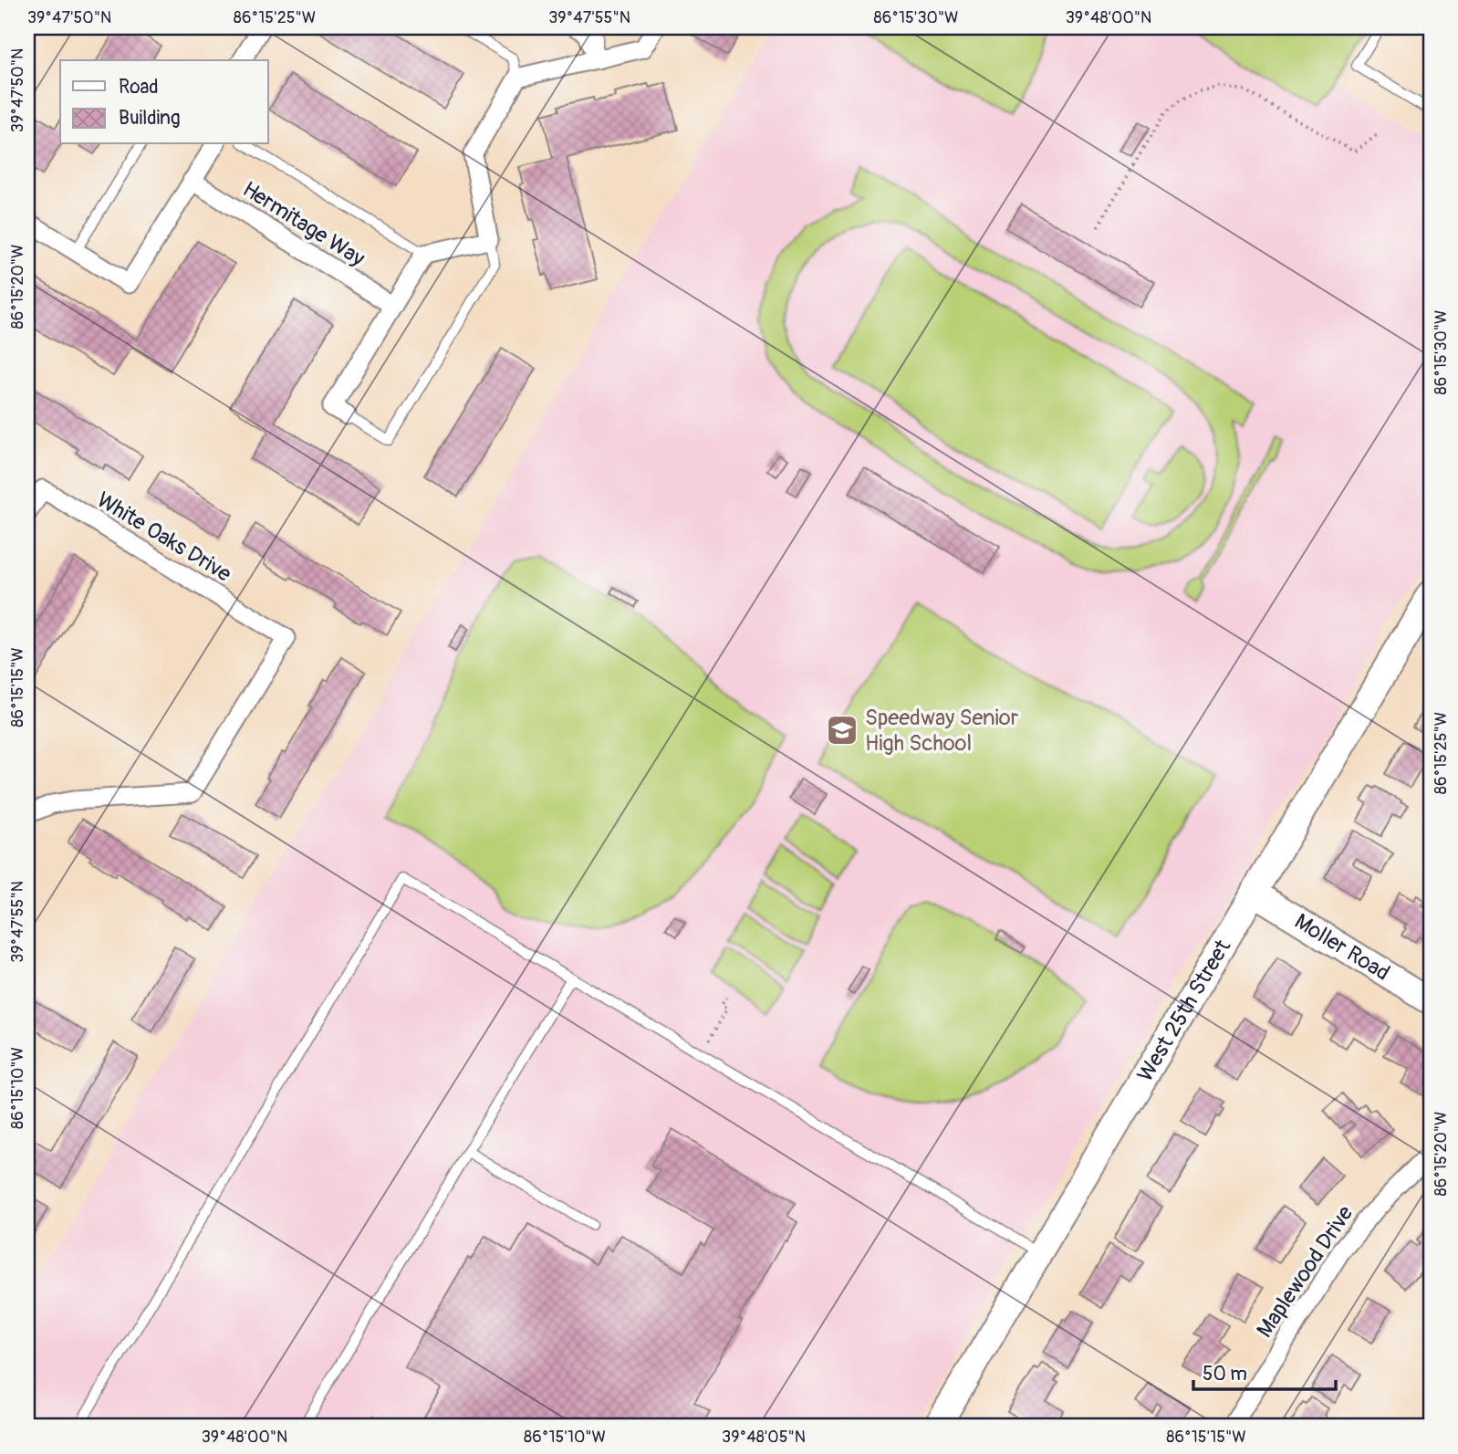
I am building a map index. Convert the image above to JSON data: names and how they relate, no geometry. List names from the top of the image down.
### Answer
{
  "streets": {
    "street": [
      "Hermitage Way",
      "White Oaks Drive",
      "Moller Road",
      "West 25th Street",
      "Maplewood Drive"
    ]
  },
  "crossings": [
    ["Moller Road", "West 25th Street"]
  ],
  "places": {
    "school or university": ["Speedway Senior High School"]
  },
  "legend": ["Road", "Building"],
  "scale_bar": "50 m",
  "coordinates": [
    "39°47'50\"N",
    "86°15'25\"W",
    "39°47'55\"N",
    "86°15'30\"W",
    "39°48'00\"N",
    "86°15'20\"W",
    "86°15'15\"W",
    "86°15'10\"W",
    "39°48'05\"N"
  ]
}
